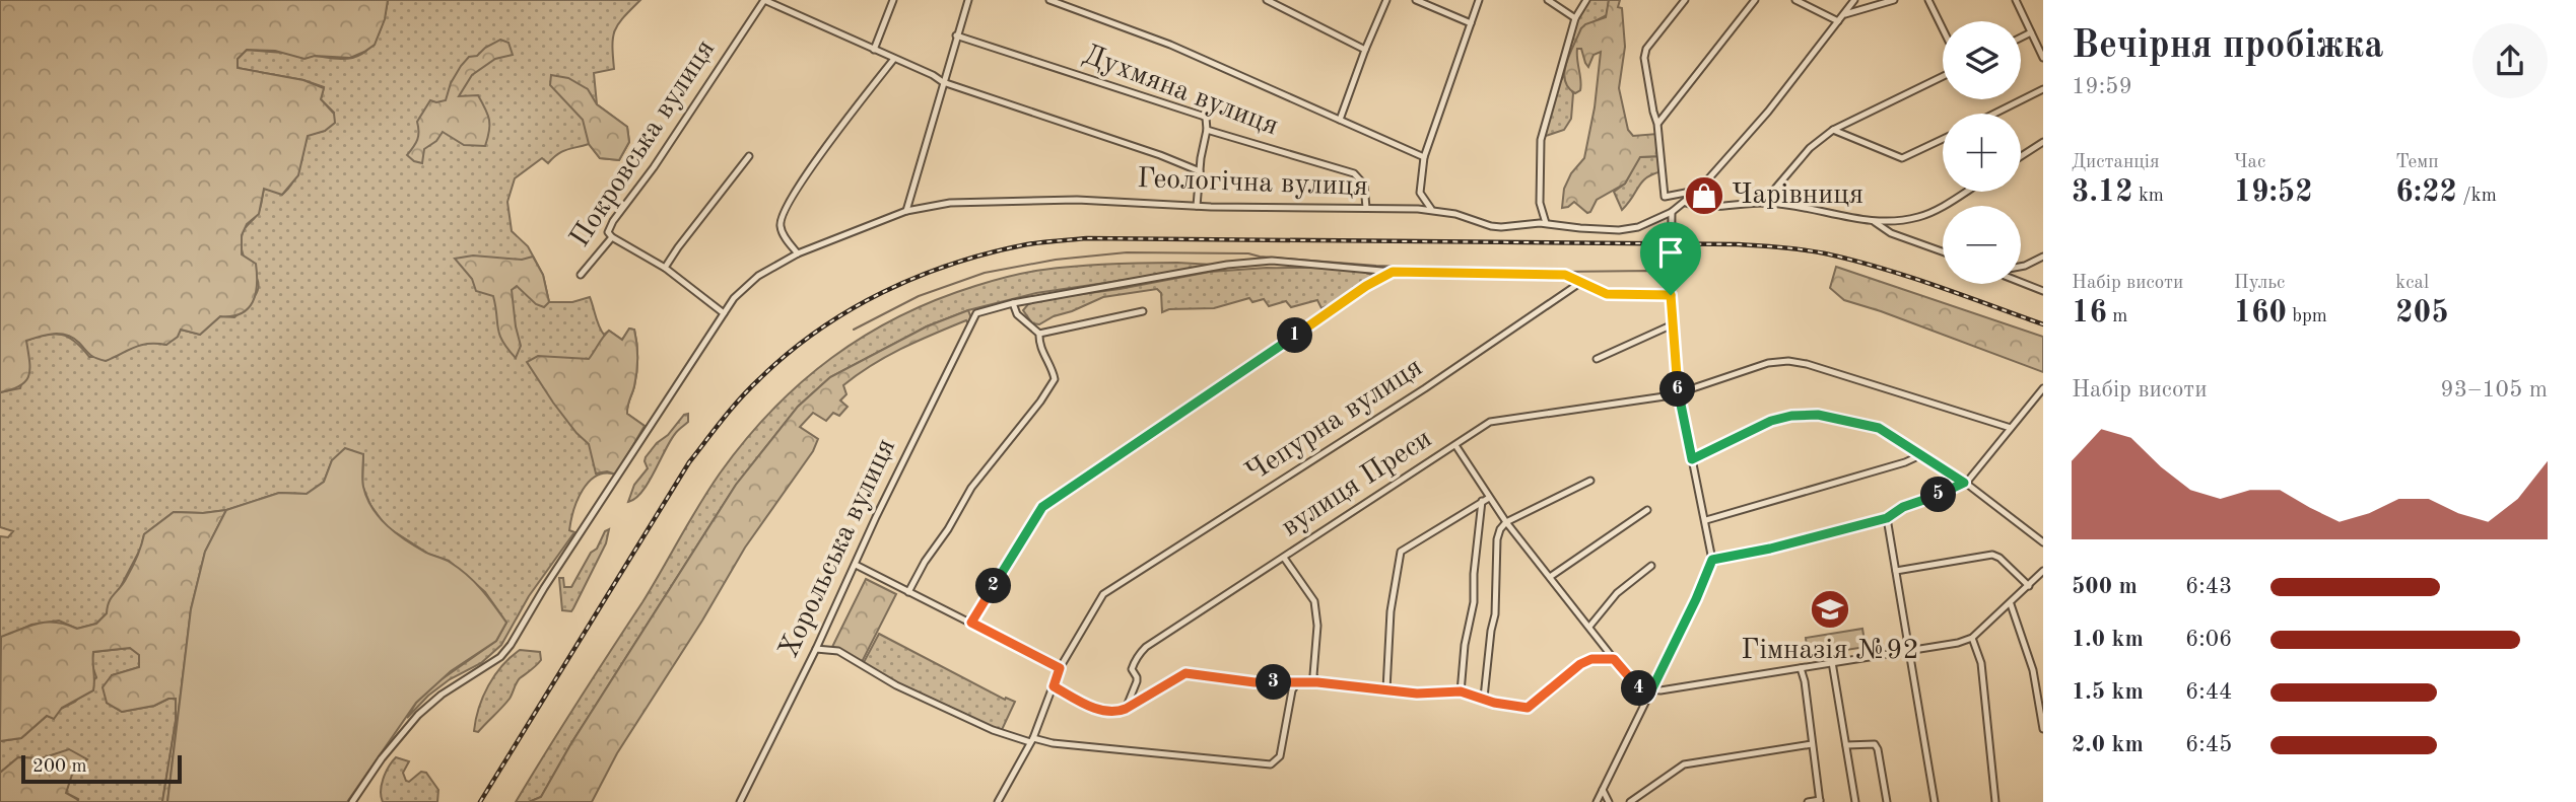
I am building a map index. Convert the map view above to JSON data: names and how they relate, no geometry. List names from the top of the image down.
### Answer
{
  "streets": {
    "street": [
      "Духмяна вулиця",
      "Покровська вулиця",
      "Геологічна вулиця",
      "Чепурна вулиця",
      "вулиця Преси",
      "Хорольська вулиця"
    ]
  },
  "crossings": [
    ["Духмяна вулиця", "Геологічна вулиця"]
  ],
  "places": {
    "shop": ["Чарівниця"],
    "school or university": ["Гімназія №92"]
  },
  "scale_bar": "200 m",
  "page": {
    "heading": ["Вечірня пробіжка", "19:59"],
    "map_buttons": ["+", "−"],
    "stats": [
      ["Дистанція", "3.12 km"],
      ["Час", "19:52"],
      ["Темп", "6:22 /km"],
      ["Набір висоти", "16 m"],
      ["Пульс", "160 bpm"],
      ["kcal", "205"]
    ],
    "pins": [
      "1",
      "6",
      "5",
      "2",
      "3",
      "4"
    ],
    "chart": ["Набір висоти", "93–105 m"],
    "list": [
      {
        "name": "500 m",
        "note": "6:43"
      },
      {
        "name": "1.0 km",
        "note": "6:06"
      },
      {
        "name": "1.5 km",
        "note": "6:44"
      },
      {
        "name": "2.0 km",
        "note": "6:45"
      }
    ],
    "scale": "200 m"
  }
}
